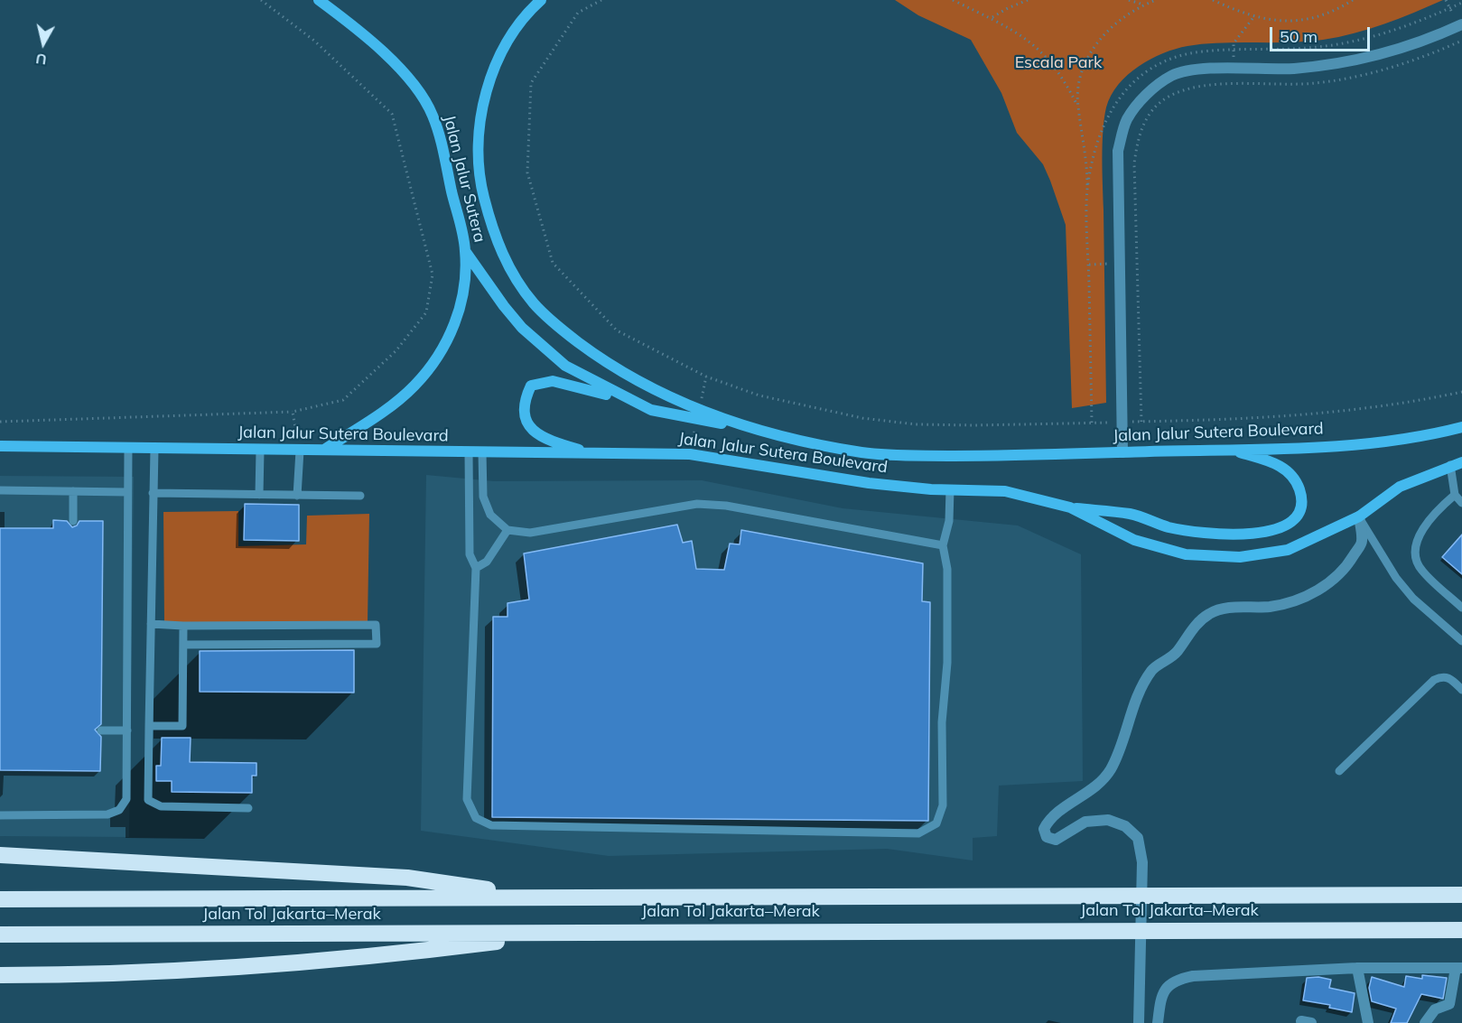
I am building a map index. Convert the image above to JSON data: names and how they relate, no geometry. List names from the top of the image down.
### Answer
{
  "streets": {
    "highway": ["Jalan Tol Jakarta–Merak"],
    "main road": ["Jalan Jalur Sutera", "Jalan Jalur Sutera Boulevard"]
  },
  "crossings": [
    ["Jalan Jalur Sutera", "Jalan Jalur Sutera Boulevard"]
  ],
  "parks": ["Escala Park"],
  "scale_bar": "50 m",
  "north": "bottom"
}
